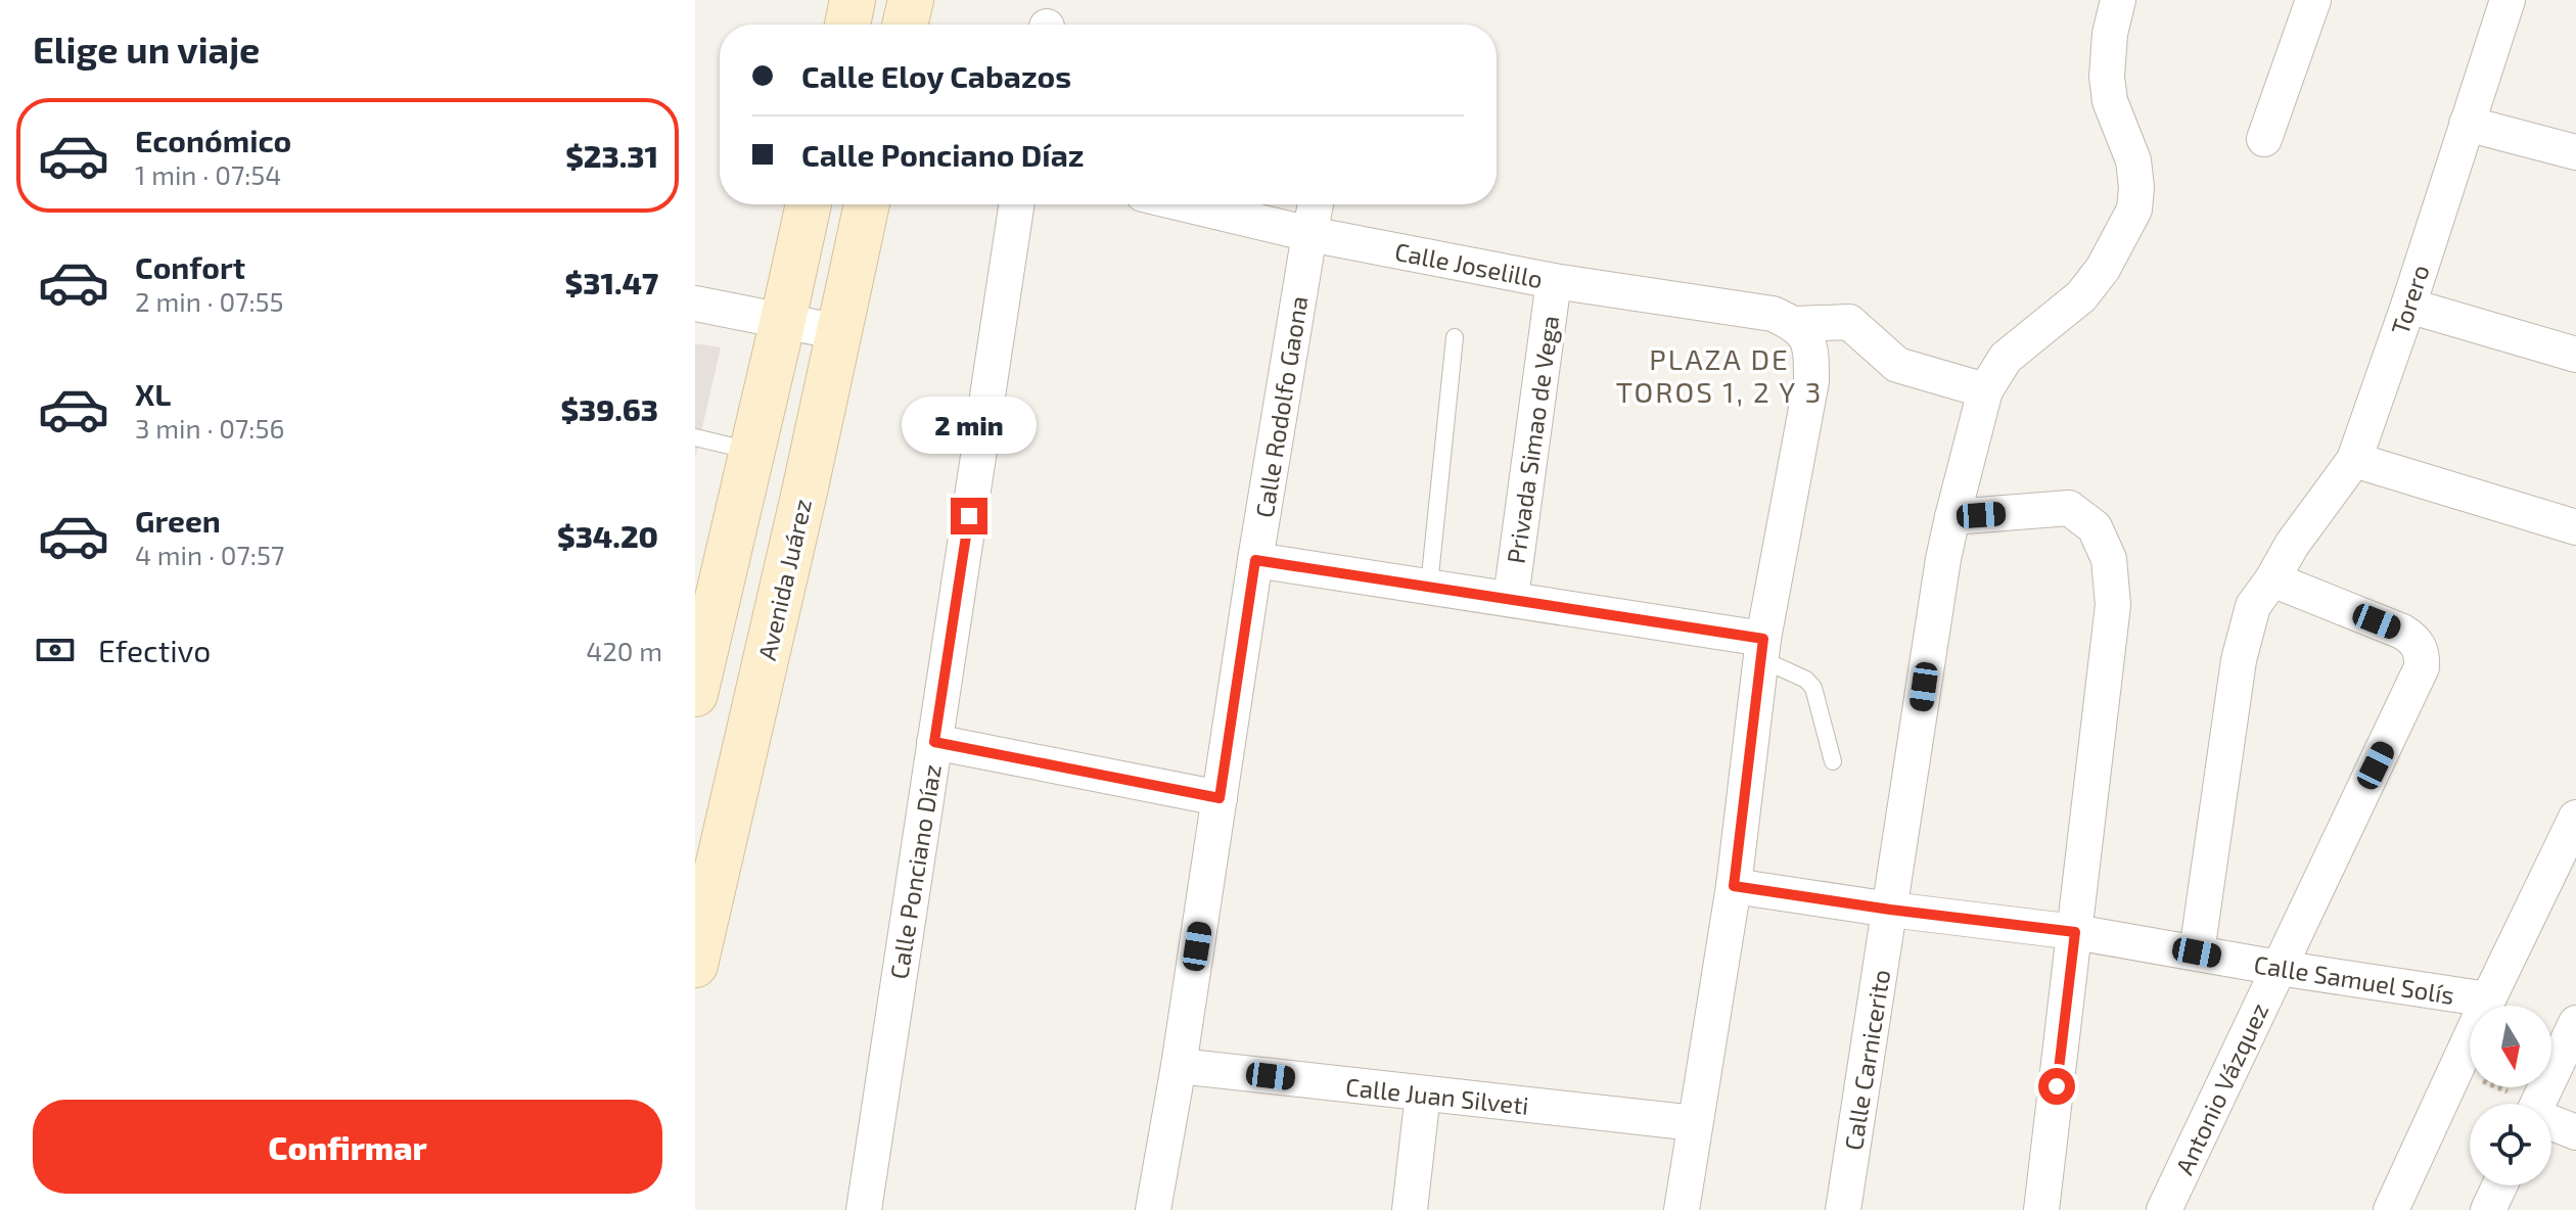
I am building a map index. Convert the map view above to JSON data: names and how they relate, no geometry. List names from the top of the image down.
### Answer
{
  "streets": {
    "main road": ["Avenida Juárez"],
    "street": [
      "Calle Joselillo",
      "Torero",
      "Calle Rodolfo Gaona",
      "Privada Simao de Vega",
      "Calle Ponciano Díaz",
      "Calle Samuel Solís",
      "Calle Carnicerito",
      "Antonio Vázquez",
      "Calle Juan Silveti"
    ]
  },
  "crossings": [
    ["Calle Joselillo", "Calle Rodolfo Gaona"],
    ["Calle Joselillo", "Privada Simao de Vega"],
    ["Torero", "Calle Samuel Solís"],
    ["Torero", "Antonio Vázquez"],
    ["Calle Rodolfo Gaona", "Calle Juan Silveti"],
    ["Calle Samuel Solís", "Calle Carnicerito"],
    ["Calle Samuel Solís", "Antonio Vázquez"]
  ],
  "districts": ["PLAZA DE TOROS 1, 2 Y 3"],
  "north": "bottom",
  "page": {
    "heading": "Elige un viaje",
    "banner": ["Calle Eloy Cabazos", "Calle Ponciano Díaz"],
    "list": [
      {
        "name": "Económico",
        "note": "1 min · 07:54",
        "value": "$23.31"
      },
      {
        "name": "Confort",
        "note": "2 min · 07:55",
        "value": "$31.47"
      },
      {
        "name": "XL",
        "note": "3 min · 07:56",
        "value": "$39.63"
      },
      {
        "name": "Green",
        "note": "4 min · 07:57",
        "value": "$34.20"
      }
    ],
    "bubble": "2 min",
    "pay": ["Efectivo", "420 m"],
    "buttons": "Confirmar"
  }
}
